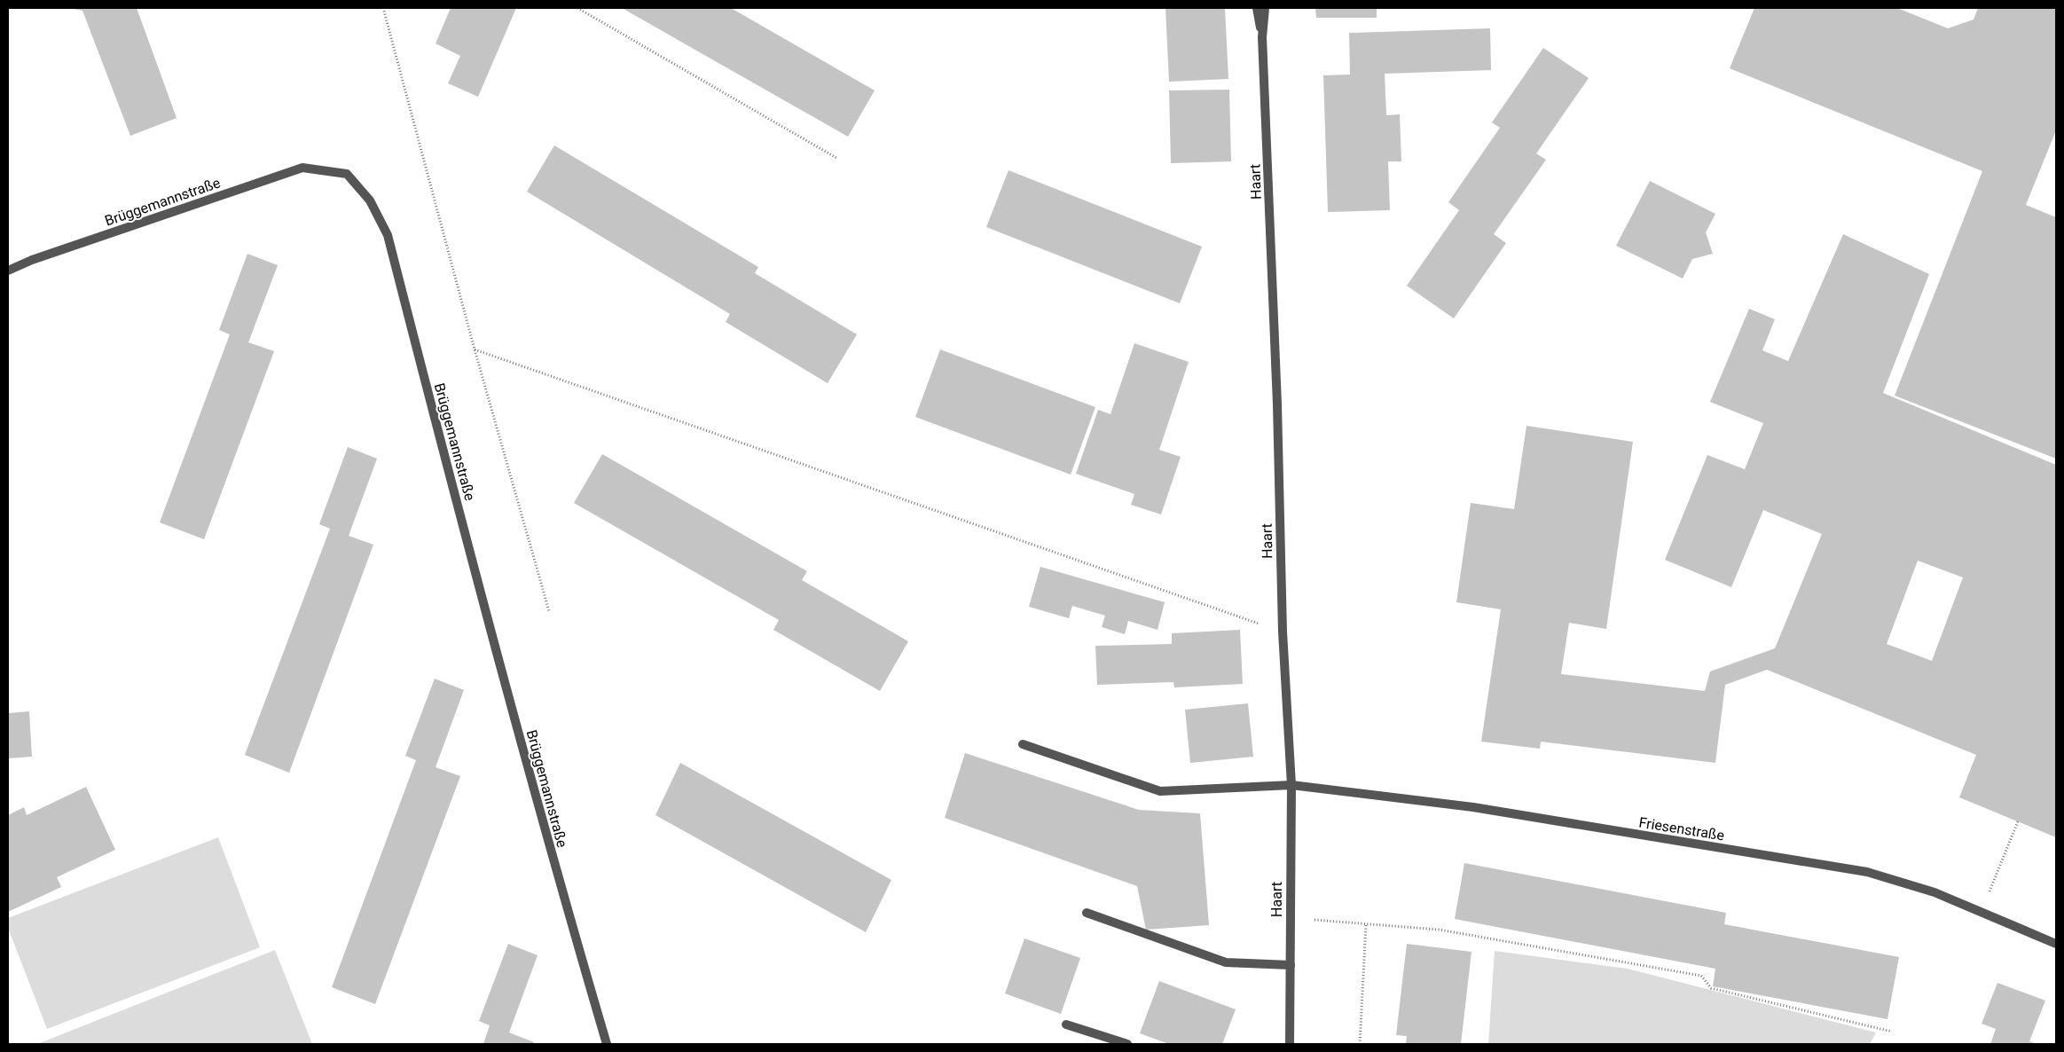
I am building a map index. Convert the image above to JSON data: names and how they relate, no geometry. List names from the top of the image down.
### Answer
{
  "streets": {
    "street": ["Haart", "Brüggemannstraße", "Friesenstraße"]
  },
  "crossings": [
    ["Haart", "Friesenstraße"]
  ]
}
